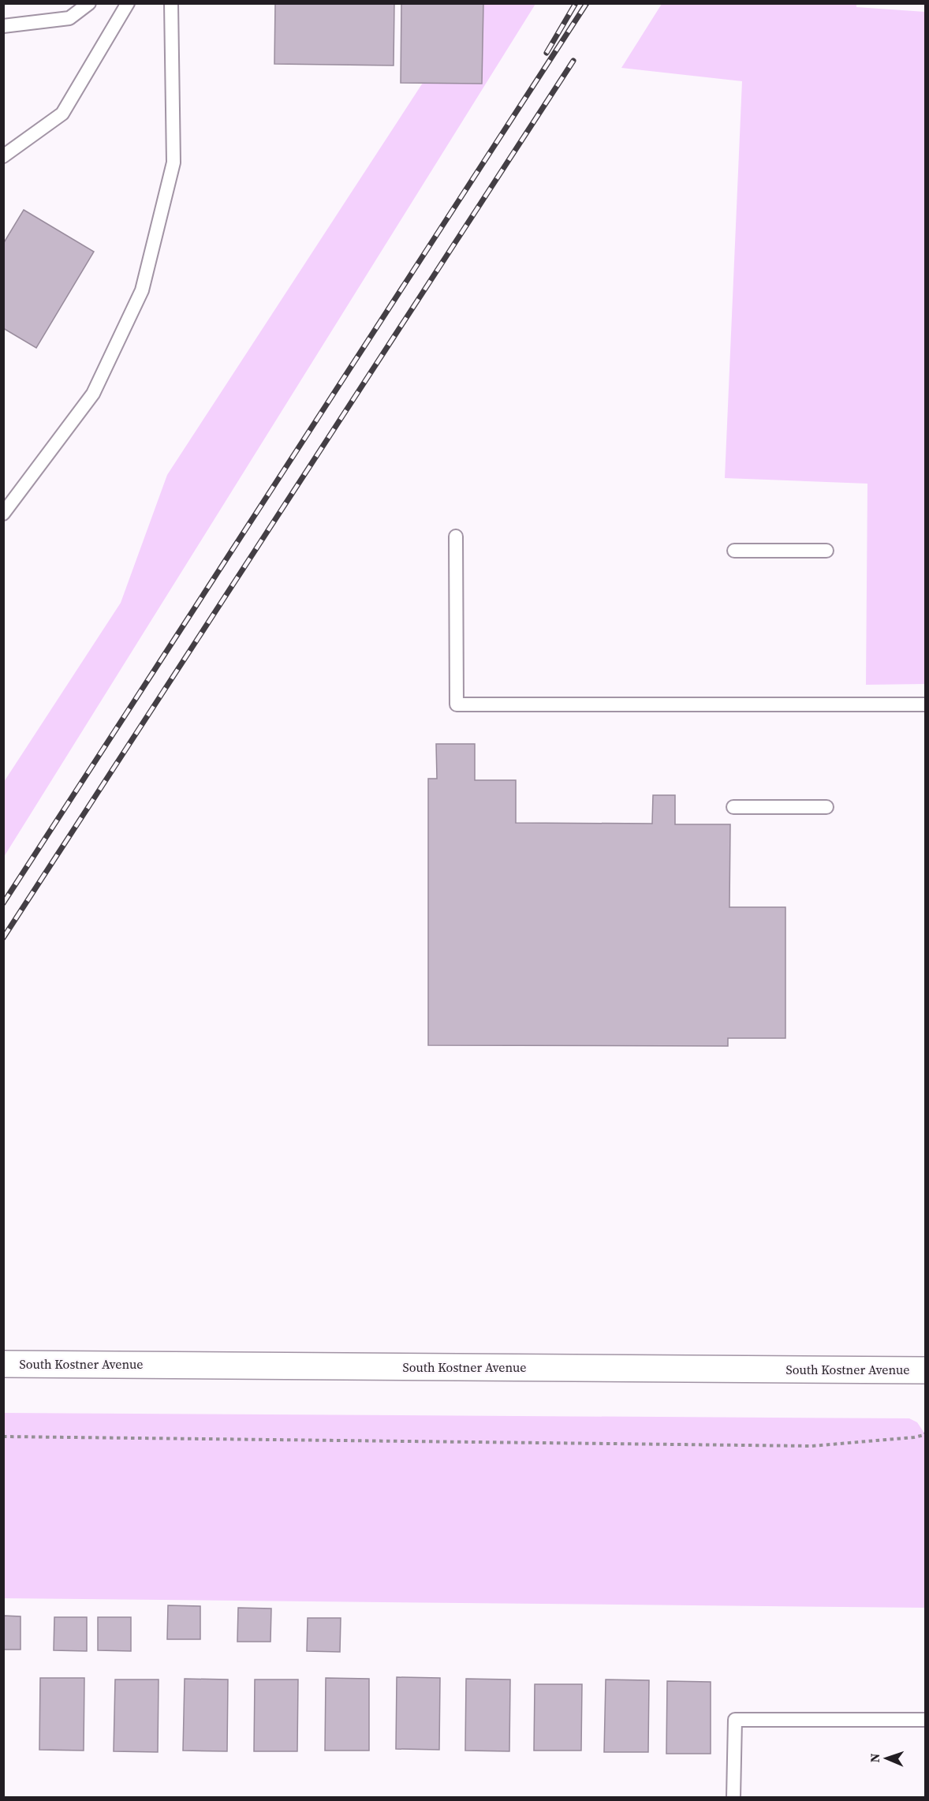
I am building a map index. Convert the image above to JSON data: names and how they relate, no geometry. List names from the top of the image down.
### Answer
{
  "streets": {
    "street": ["South Kostner Avenue"]
  },
  "north": "left"
}
